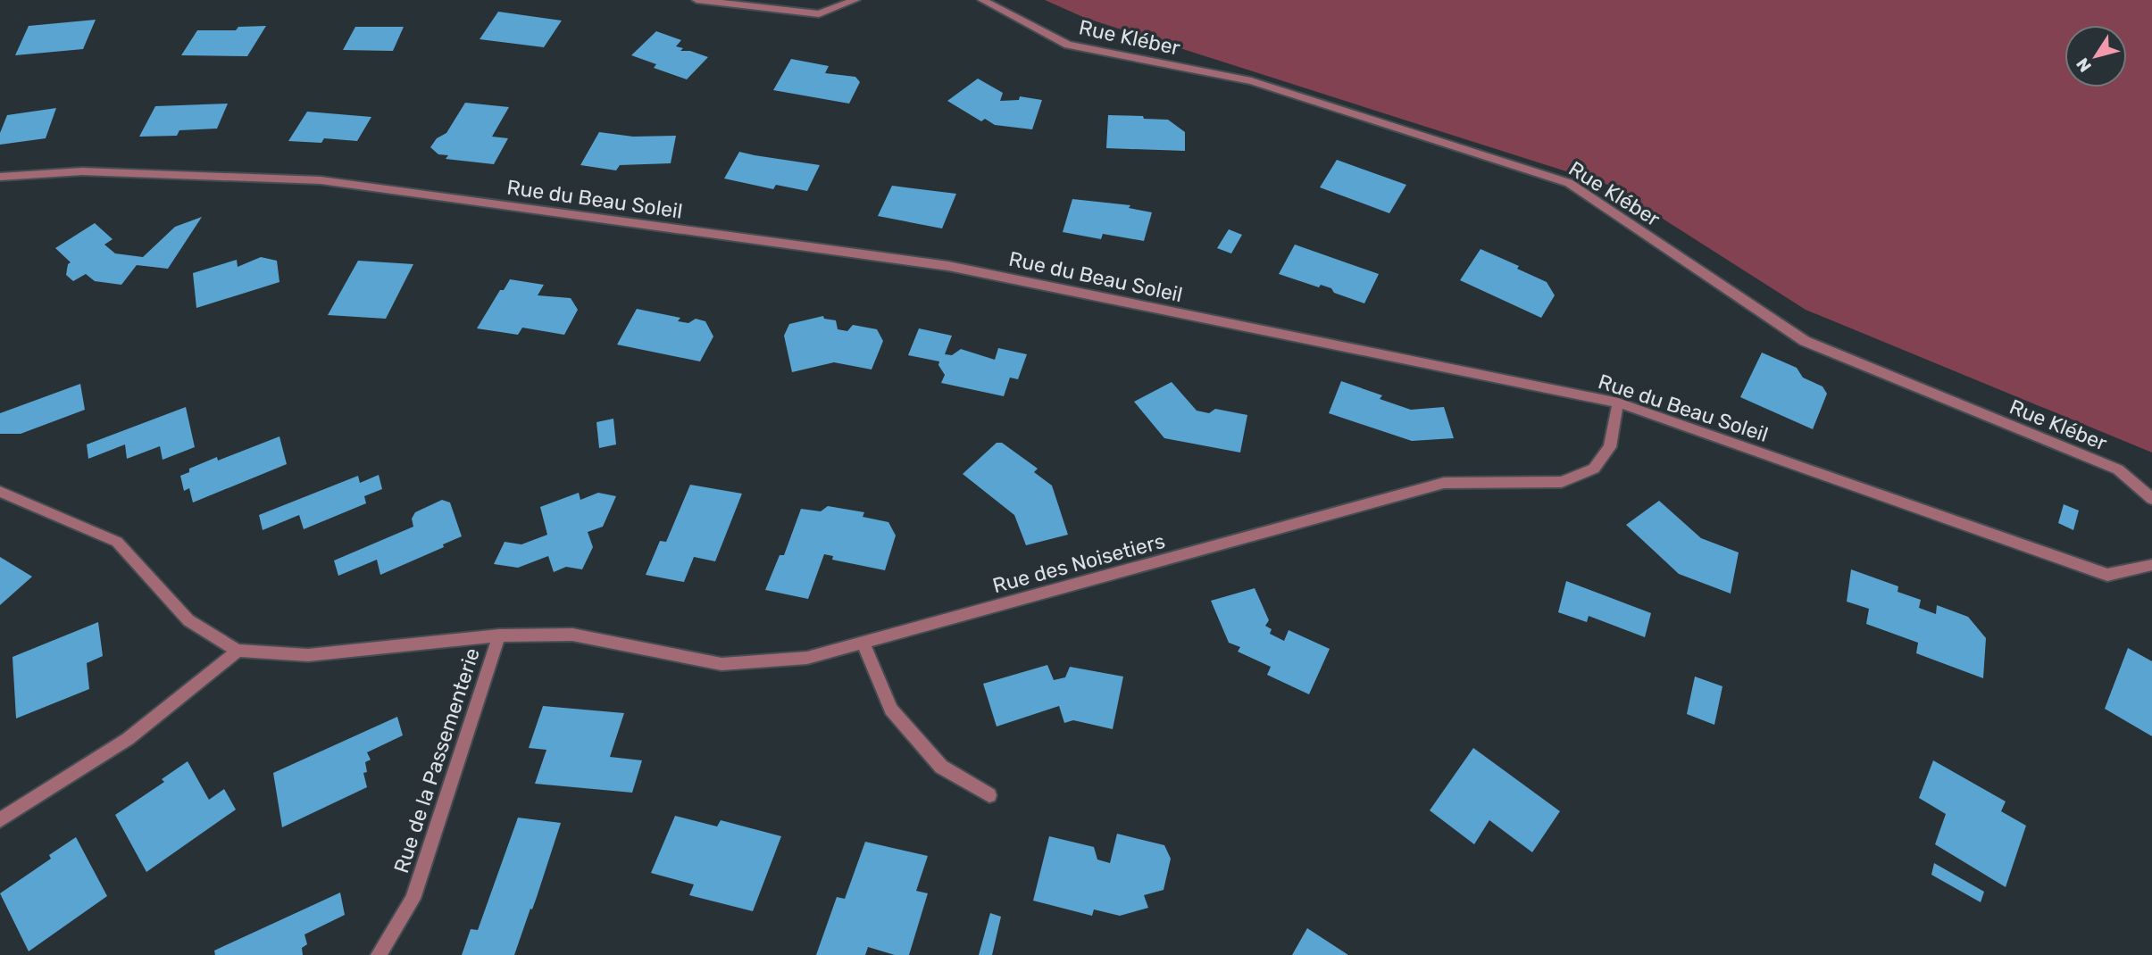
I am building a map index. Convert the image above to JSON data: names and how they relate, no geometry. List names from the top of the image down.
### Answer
{
  "streets": {
    "street": [
      "Rue Kléber",
      "Rue du Beau Soleil",
      "Rue des Noisetiers",
      "Rue de la Passementerie"
    ]
  },
  "crossings": [
    ["Rue du Beau Soleil", "Rue des Noisetiers"],
    ["Rue des Noisetiers", "Rue de la Passementerie"]
  ],
  "north": "bottom left"
}
